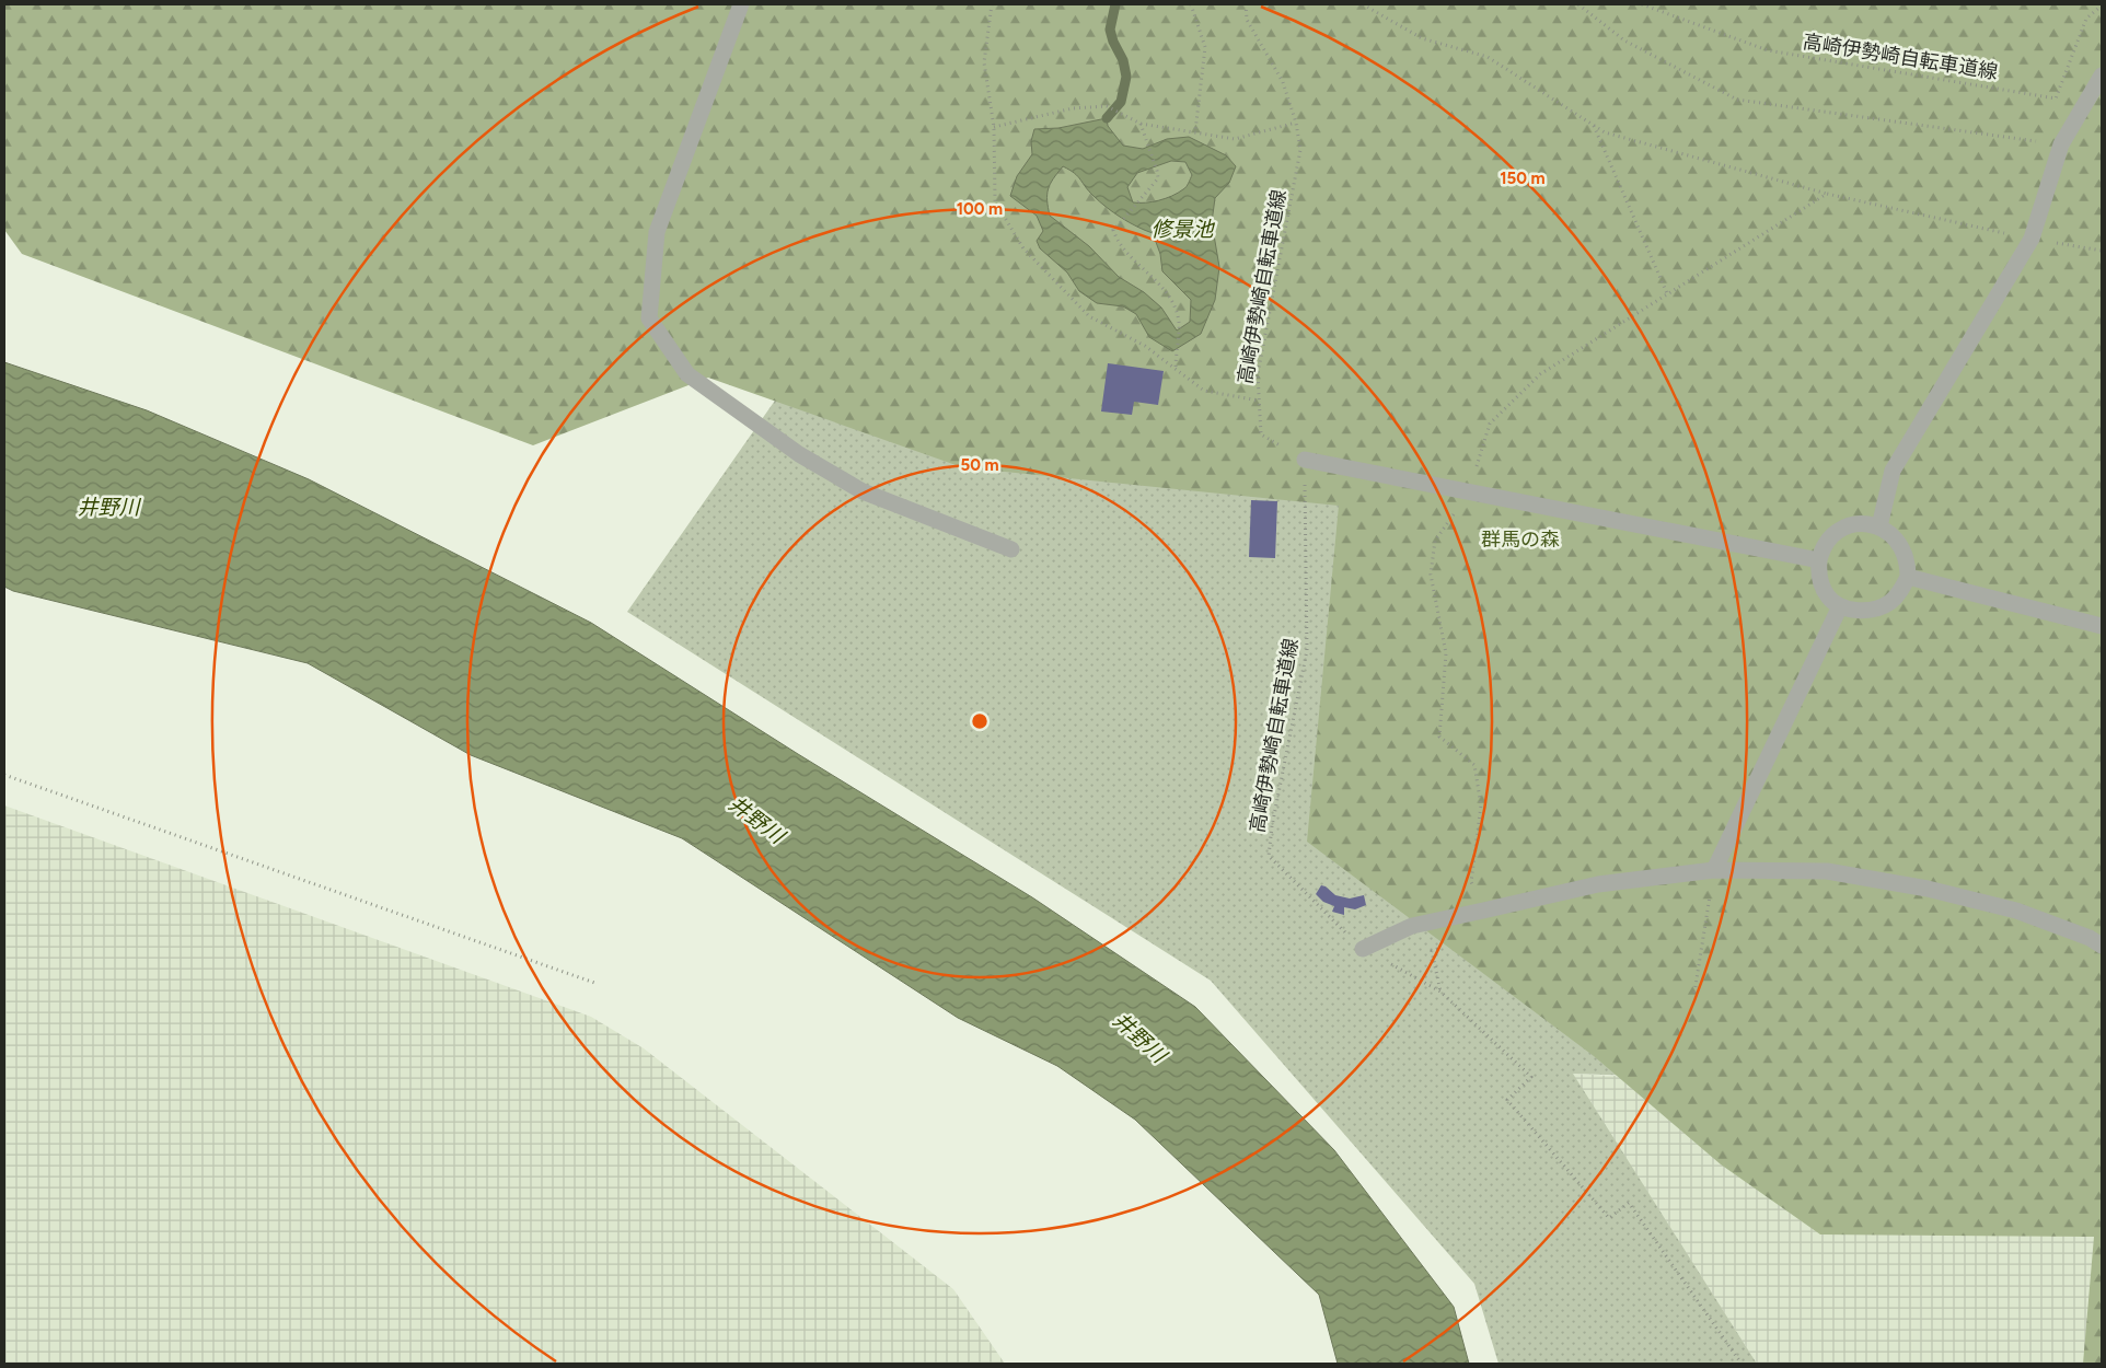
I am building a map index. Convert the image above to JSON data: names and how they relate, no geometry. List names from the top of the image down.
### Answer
{
  "streets": {
    "path": ["高崎伊勢崎自転車道線"]
  },
  "water": ["修景池", "井野川"],
  "parks": ["群馬の森"],
  "rings": ["150 m", "100 m", "50 m"]
}
